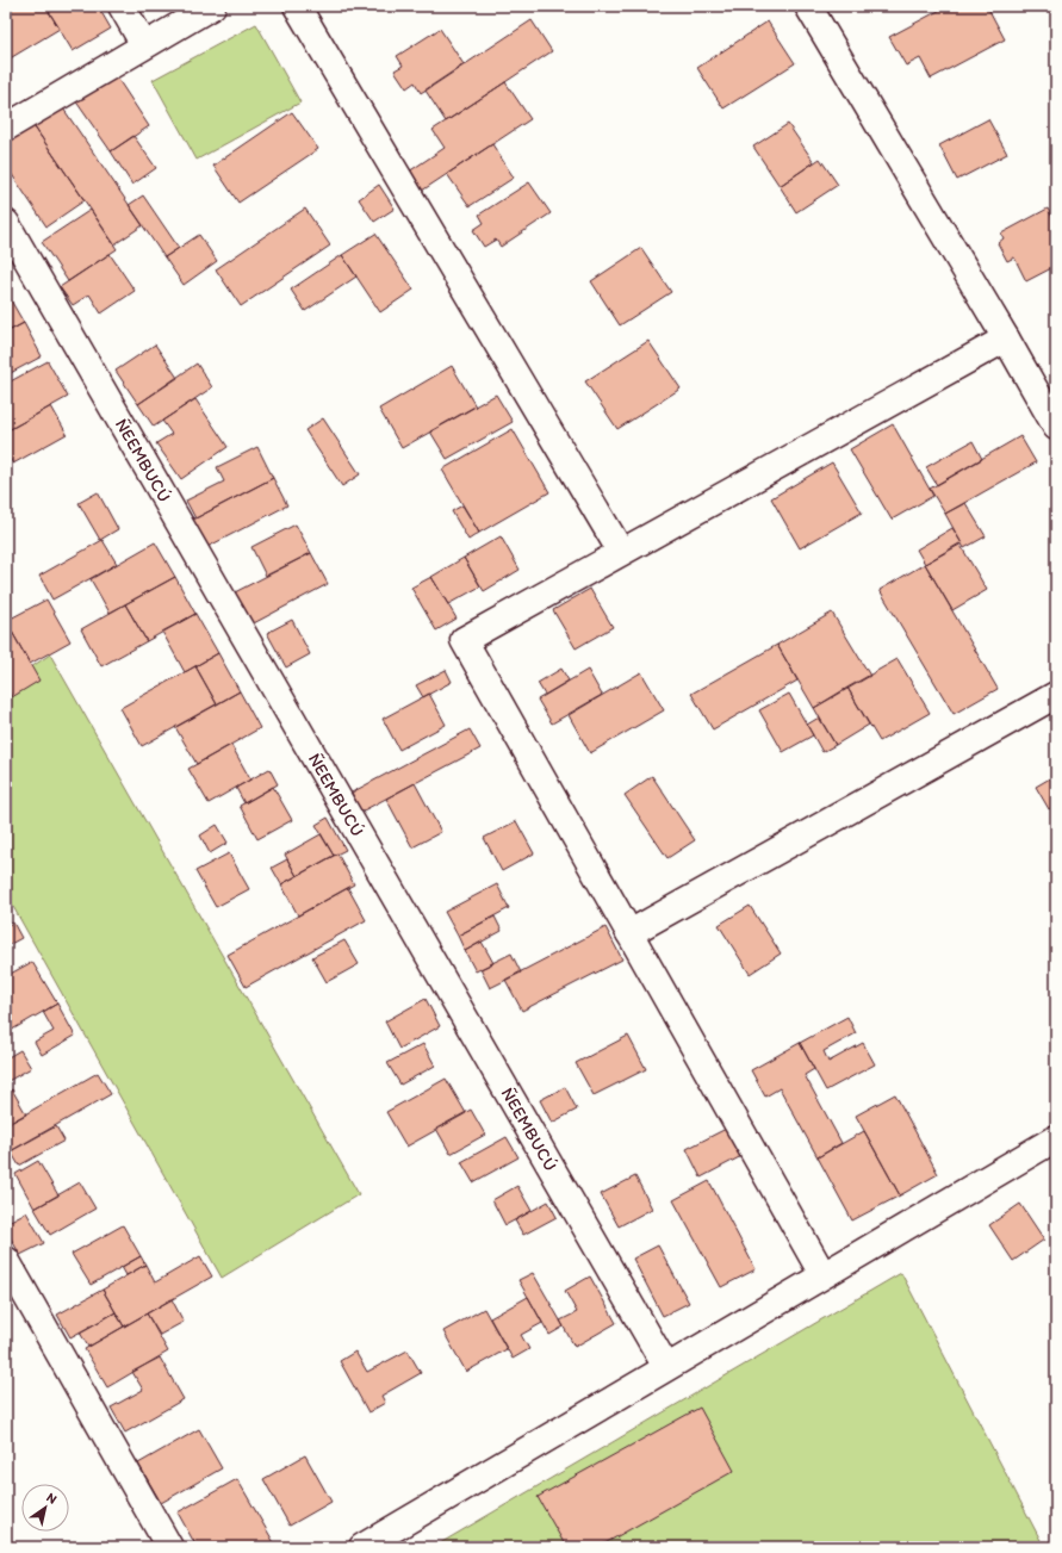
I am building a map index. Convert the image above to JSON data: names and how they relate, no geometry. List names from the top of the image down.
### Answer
{
  "streets": {
    "street": ["ÑEEMBUCÚ"]
  },
  "north": "top right"
}
